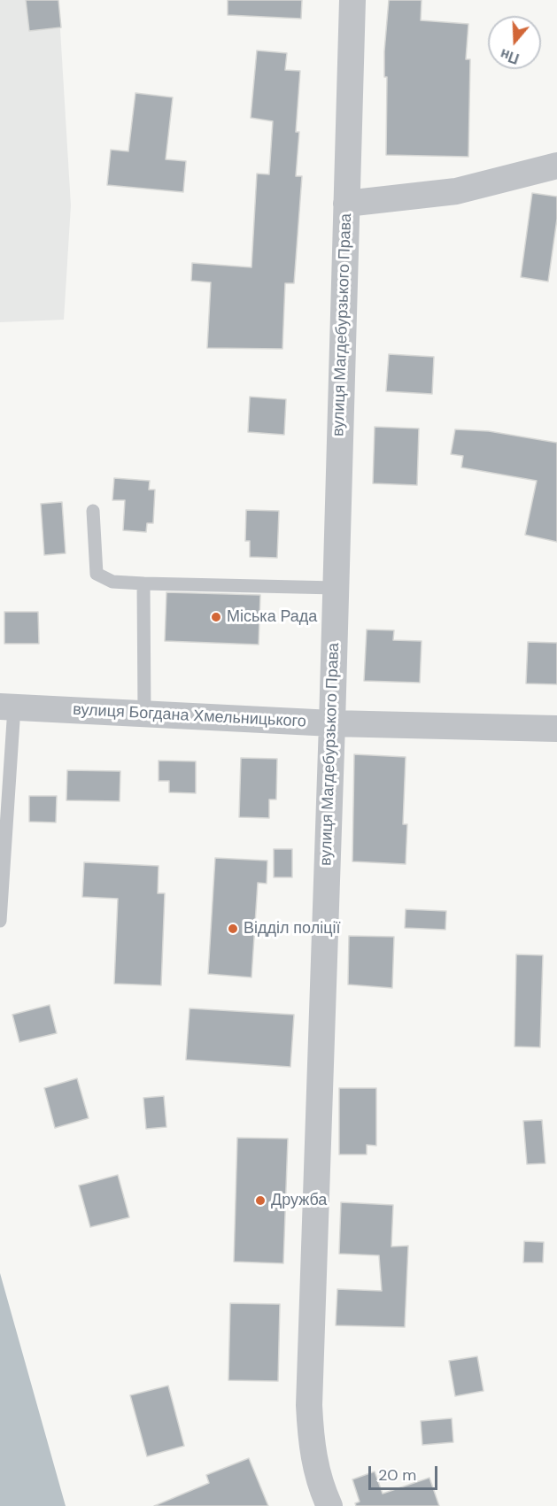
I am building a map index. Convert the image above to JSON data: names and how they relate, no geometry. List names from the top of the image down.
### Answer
{
  "streets": {
    "street": ["вулиця Магдебурзького Права", "вулиця Богдана Хмельницького"]
  },
  "crossings": [
    ["вулиця Магдебурзького Права", "вулиця Богдана Хмельницького"]
  ],
  "places": ["Міська Рада", "Відділ поліції", "Дружба"],
  "scale_bar": "20 m",
  "north": "bottom"
}
